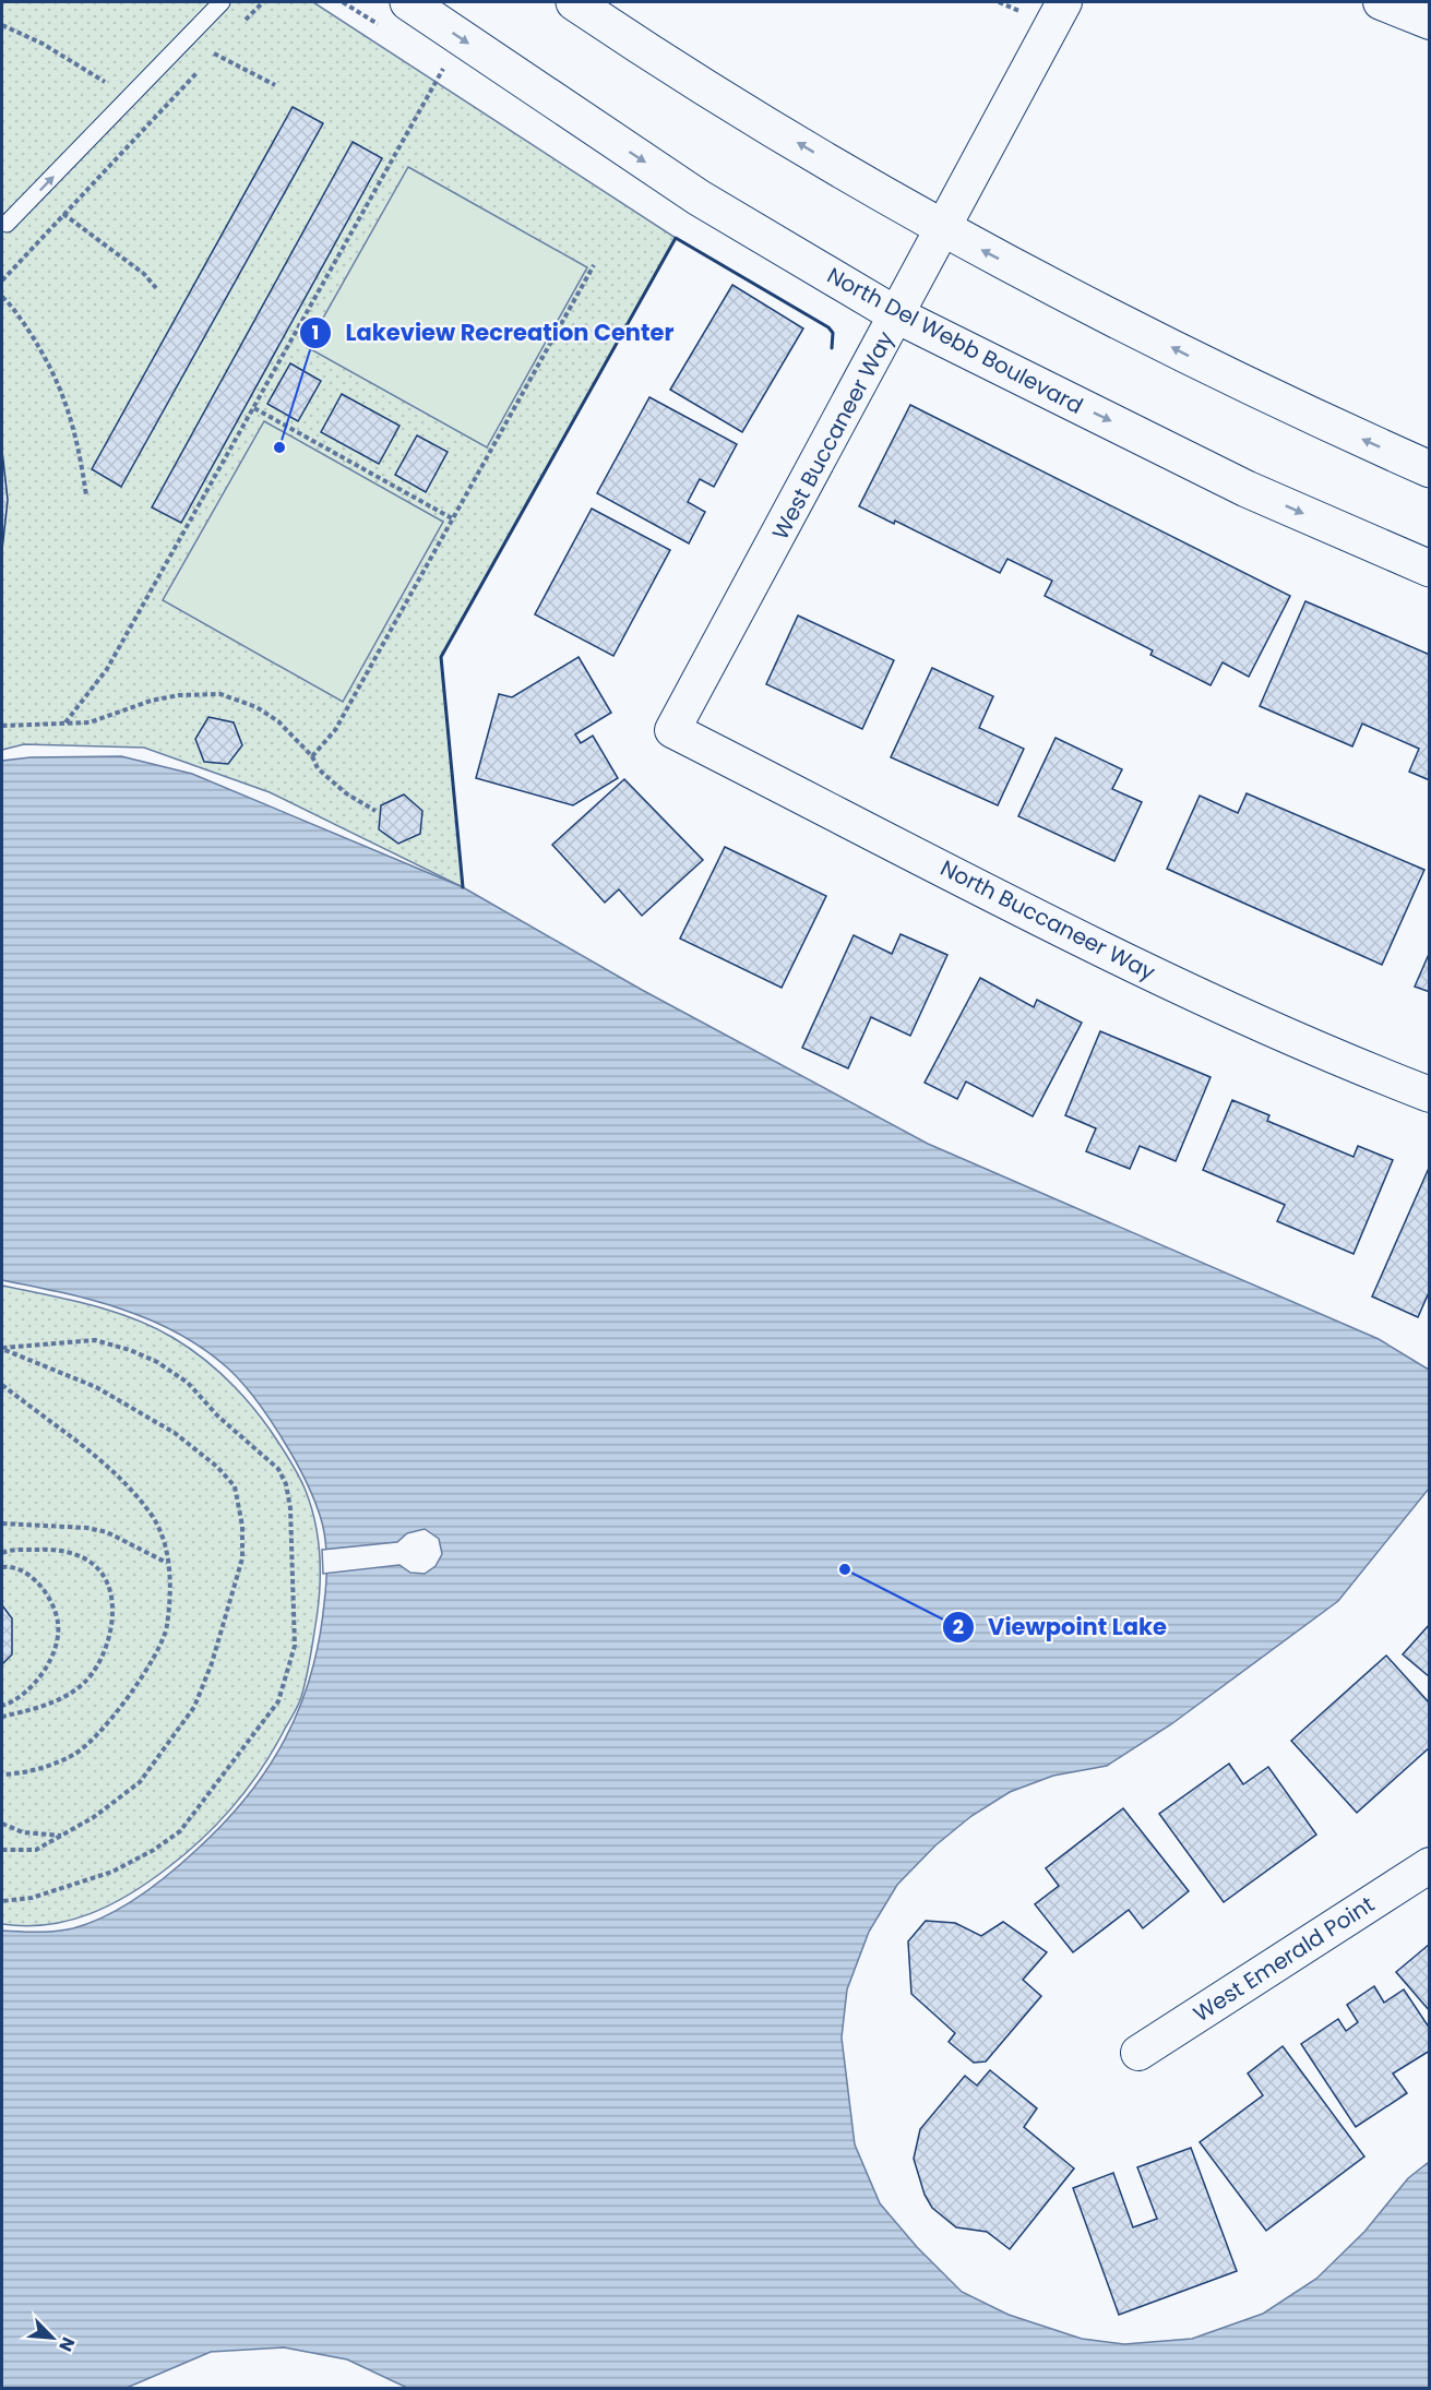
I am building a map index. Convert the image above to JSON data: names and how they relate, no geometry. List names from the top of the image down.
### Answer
{
  "streets": {
    "street": [
      "North Del Webb Boulevard",
      "West Buccaneer Way",
      "North Buccaneer Way",
      "West Emerald Point"
    ]
  },
  "crossings": [
    ["North Del Webb Boulevard", "West Buccaneer Way"],
    ["West Buccaneer Way", "North Buccaneer Way"]
  ],
  "places": ["Lakeview Recreation Center", "Viewpoint Lake"],
  "north": "bottom right"
}
